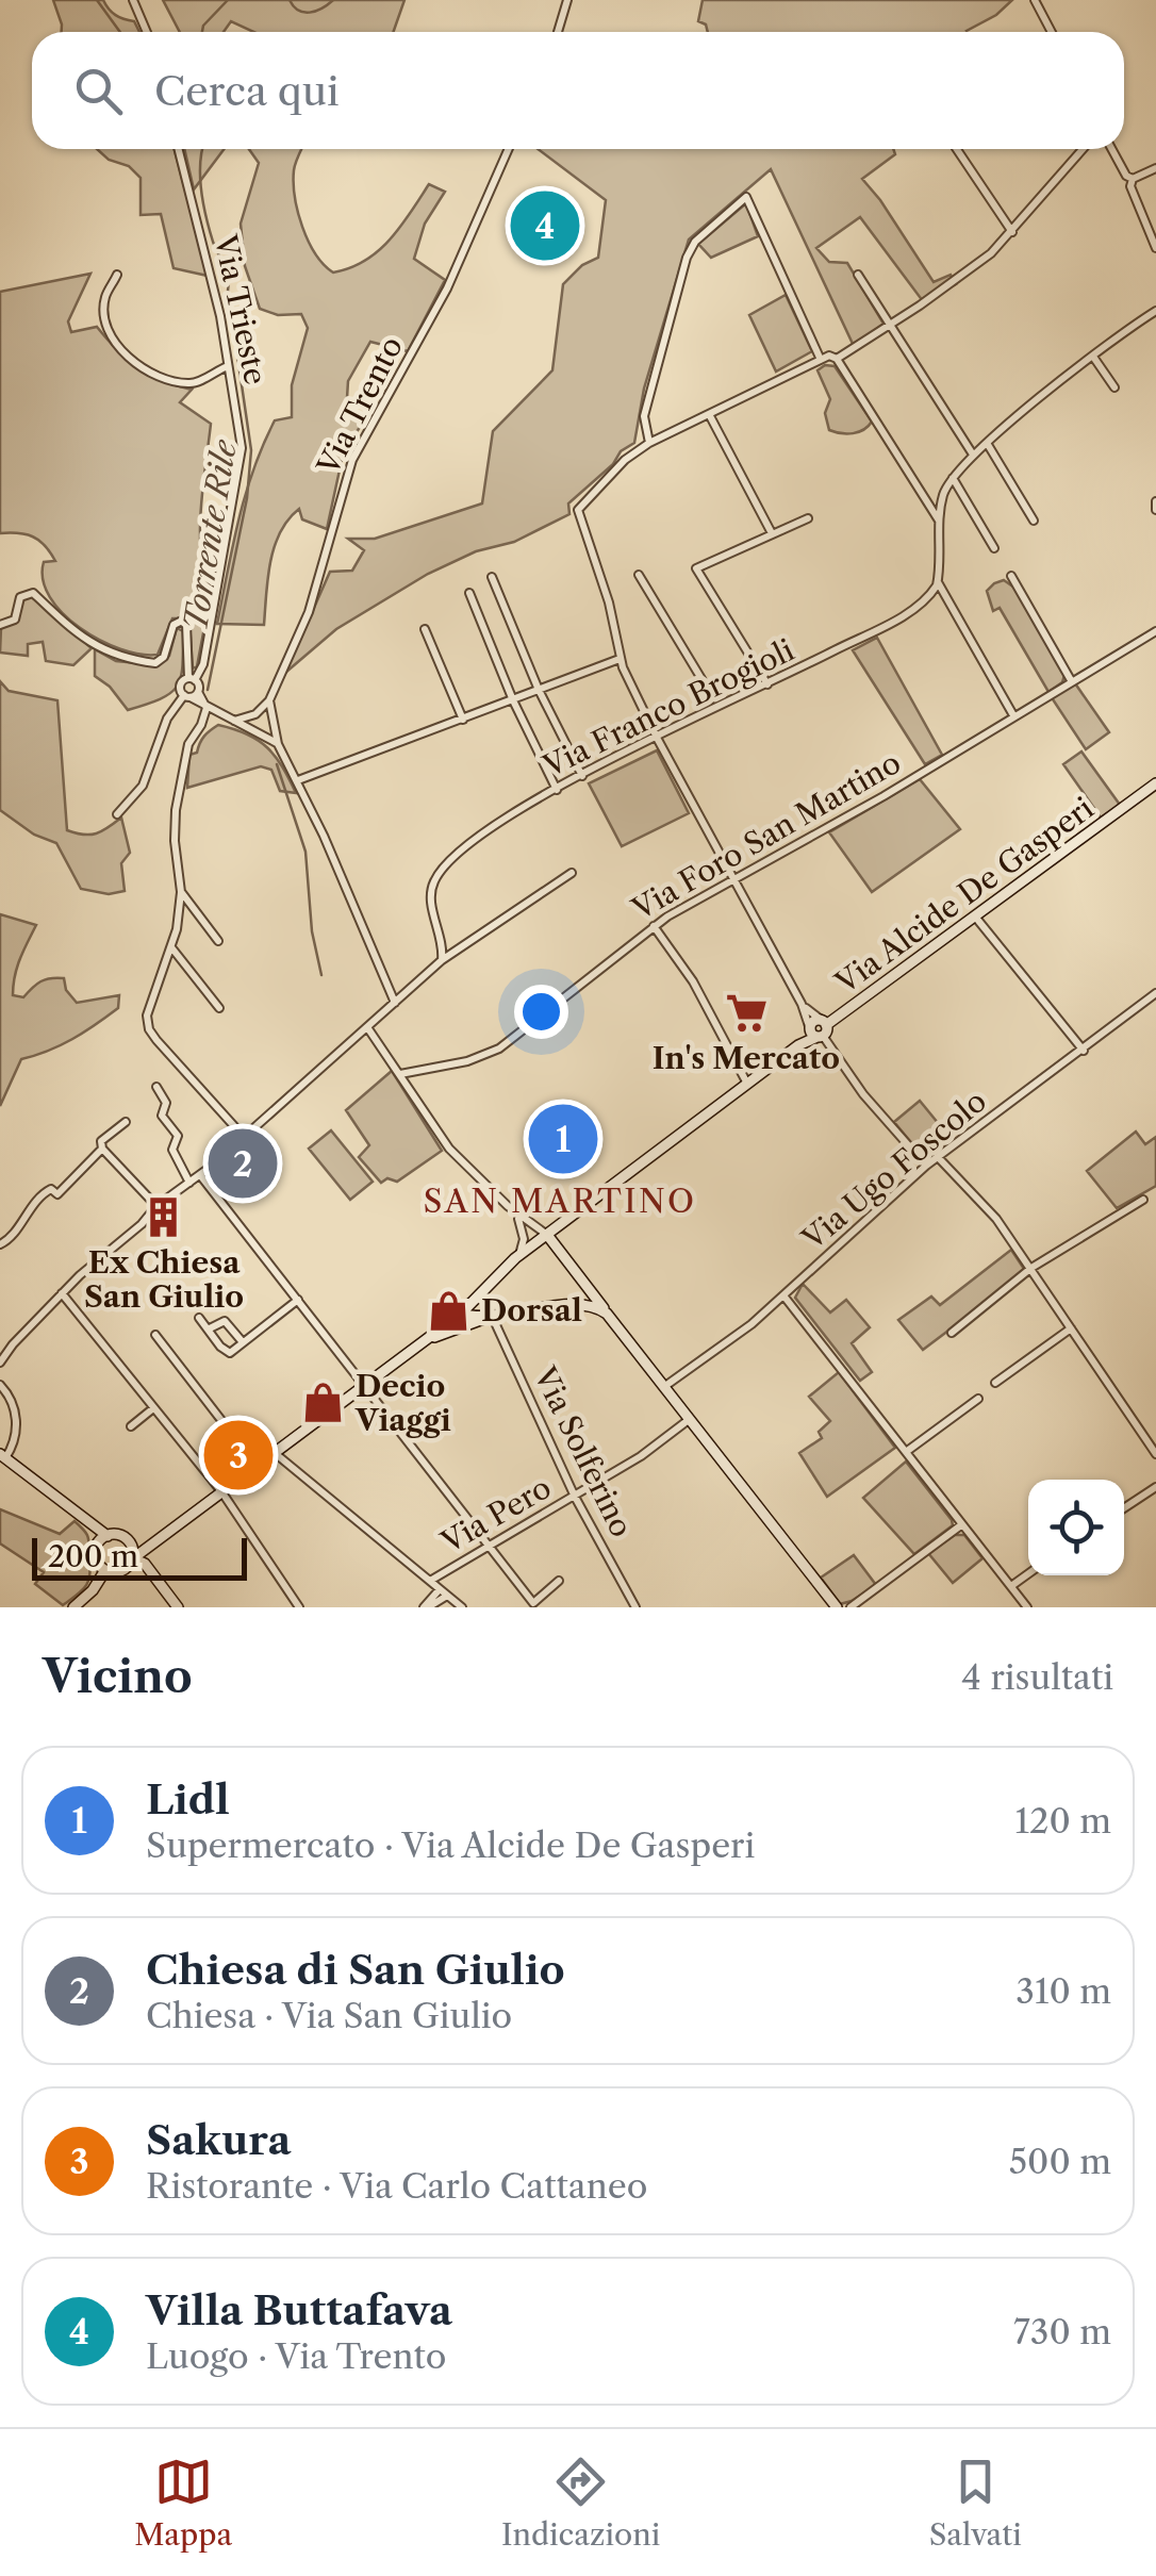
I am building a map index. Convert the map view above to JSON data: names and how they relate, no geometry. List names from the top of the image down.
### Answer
{
  "streets": {
    "main road": ["Via Alcide De Gasperi"],
    "street": [
      "Via Trieste",
      "Via Trento",
      "Via Franco Brogioli",
      "Via Foro San Martino",
      "Via Ugo Foscolo",
      "Via Solferino",
      "Via Pero"
    ]
  },
  "crossings": [
    ["Via Solferino", "Via Pero"]
  ],
  "districts": ["SAN MARTINO"],
  "water": ["Torrente Rile"],
  "places": {
    "supermarket": ["In's Mercato"],
    "building": ["Ex Chiesa San Giulio"],
    "shop": ["Dorsal", "Decio Viaggi"]
  },
  "scale_bar": "200 m",
  "page": {
    "search": "Cerca qui",
    "pins": [
      "4",
      "1",
      "2",
      "3"
    ],
    "scale": "200 m",
    "heading": ["Vicino", "4 risultati"],
    "list": [
      {
        "mark": "1",
        "name": "Lidl",
        "note": "Supermercato · Via Alcide De Gasperi",
        "value": "120 m"
      },
      {
        "mark": "2",
        "name": "Chiesa di San Giulio",
        "note": "Chiesa · Via San Giulio",
        "value": "310 m"
      },
      {
        "mark": "3",
        "name": "Sakura",
        "note": "Ristorante · Via Carlo Cattaneo",
        "value": "500 m"
      },
      {
        "mark": "4",
        "name": "Villa Buttafava",
        "note": "Luogo · Via Trento",
        "value": "730 m"
      }
    ],
    "nav": ["Mappa", "Indicazioni", "Salvati"]
  }
}
